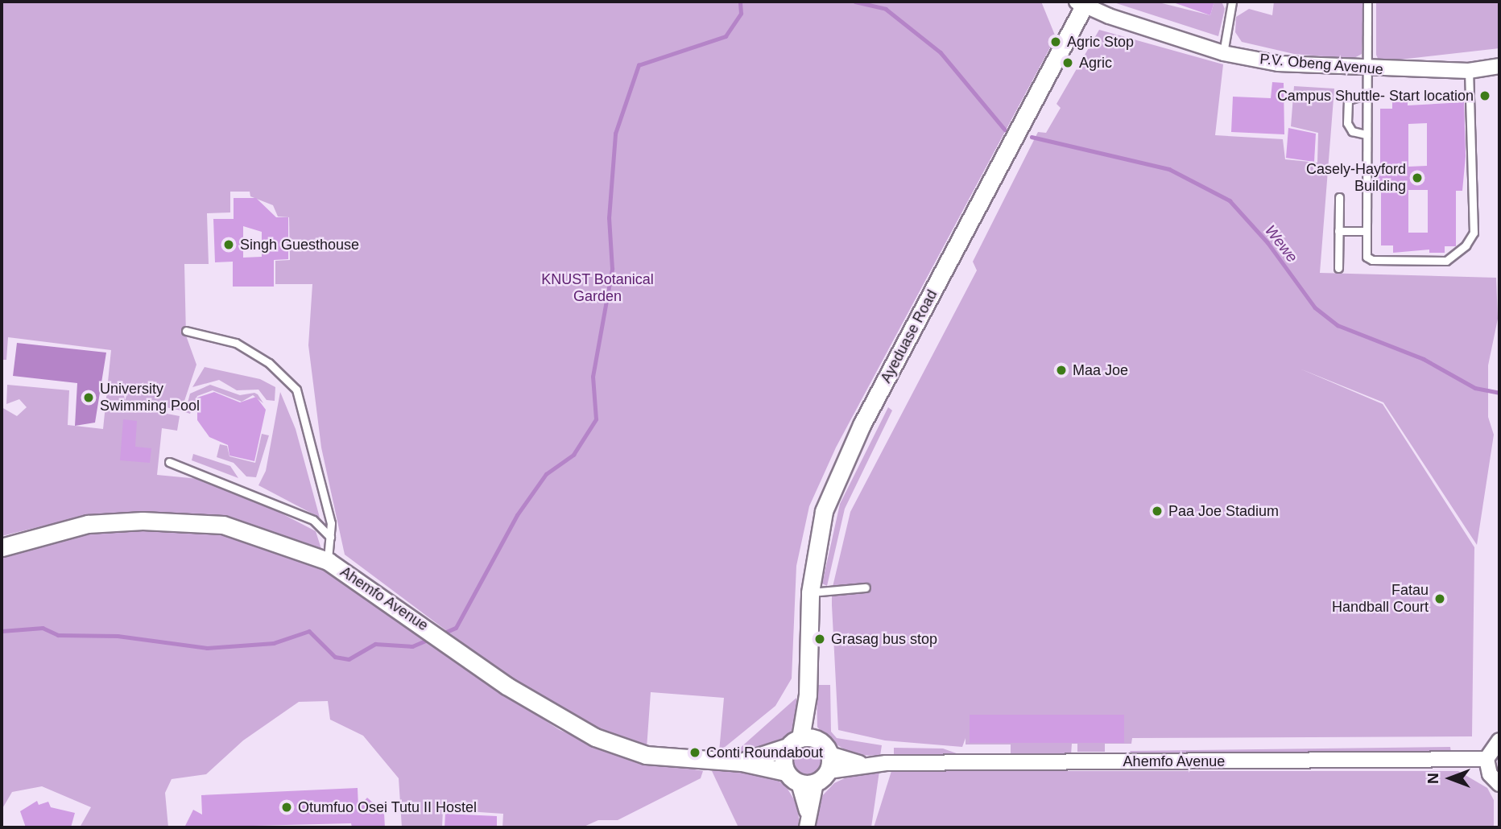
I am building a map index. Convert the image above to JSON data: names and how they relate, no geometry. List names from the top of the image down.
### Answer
{
  "streets": {
    "street": ["P.V. Obeng Avenue", "Ayeduase Road", "Ahemfo Avenue"]
  },
  "crossings": [
    ["P.V. Obeng Avenue", "Ayeduase Road"],
    ["Ayeduase Road", "Ahemfo Avenue"]
  ],
  "water": ["Wewe"],
  "parks": ["KNUST Botanical Garden"],
  "places": [
    "Agric Stop",
    "Agric",
    "Campus Shuttle- Start location",
    "Casely-Hayford Building",
    "Singh Guesthouse",
    "Maa Joe",
    "University Swimming Pool",
    "Paa Joe Stadium",
    "Fatau Handball Court",
    "Grasag bus stop",
    "Conti Roundabout",
    "Otumfuo Osei Tutu II Hostel"
  ],
  "north": "left"
}
